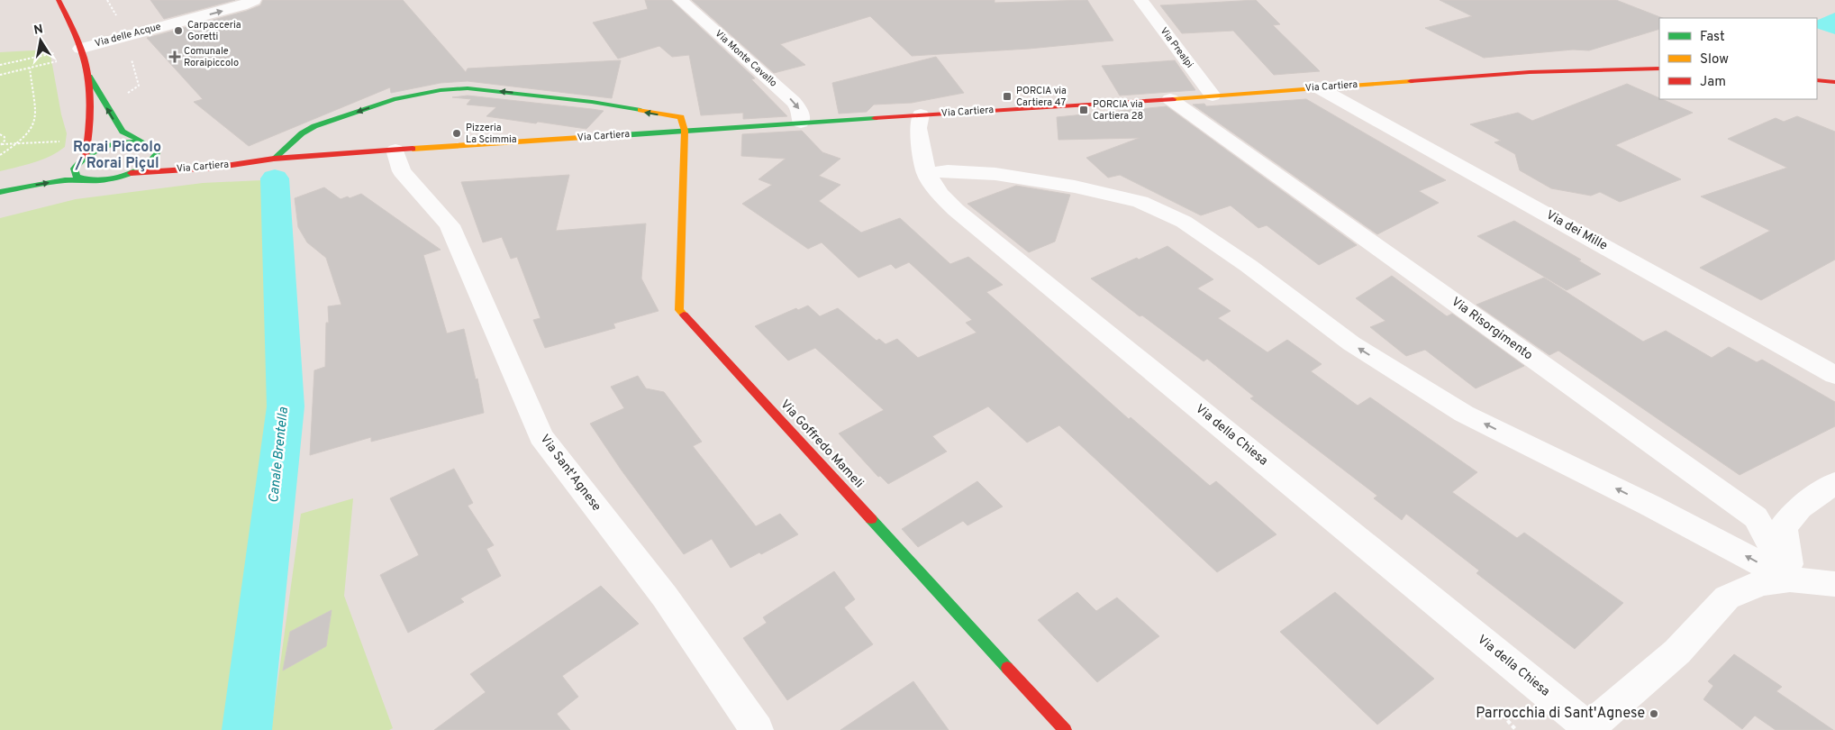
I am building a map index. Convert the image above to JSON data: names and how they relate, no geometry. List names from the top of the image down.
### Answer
{
  "streets": {
    "main road": ["Via Cartiera", "Via Goffredo Mameli"],
    "street": [
      "Via delle Acque",
      "Via Prealpi",
      "Via Monte Cavallo",
      "Via dei Mille",
      "Via Risorgimento",
      "Via della Chiesa",
      "Via Sant'Agnese"
    ]
  },
  "crossings": [
    ["Via Prealpi", "Via Cartiera"],
    ["Via Monte Cavallo", "Via Cartiera"],
    ["Via Cartiera", "Via dei Mille"],
    ["Via Cartiera", "Via Risorgimento"],
    ["Via Cartiera", "Via della Chiesa"],
    ["Via Cartiera", "Via Goffredo Mameli"],
    ["Via Cartiera", "Via Sant'Agnese"]
  ],
  "one_way": ["Via delle Acque", "Via Monte Cavallo"],
  "districts": ["Rorai Piccolo / Rorai Piçul"],
  "water": ["Canale Brentella"],
  "places": {
    "other": ["Carpacceria Goretti", "Pizzeria La Scimmia", "Parrocchia di Sant'Agnese"],
    "health": ["Comunale Roraipiccolo"],
    "transit": ["PORCIA via Cartiera 47", "PORCIA via Cartiera 28"]
  },
  "legend": ["Fast", "Slow", "Jam"],
  "north": "top"
}
